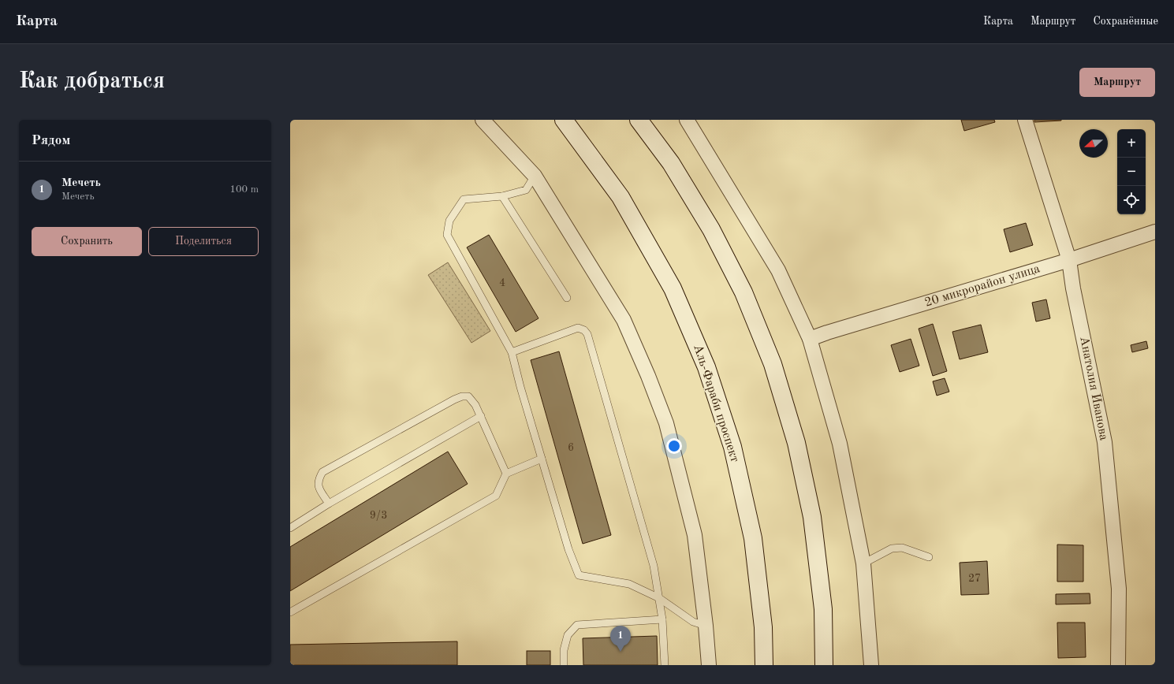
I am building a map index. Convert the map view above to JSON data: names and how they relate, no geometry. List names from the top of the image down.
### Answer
{
  "streets": {
    "street": ["20 микрорайон улица", "Анатолия Иванова", "Аль-Фараби проспект"]
  },
  "crossings": [
    ["20 микрорайон улица", "Анатолия Иванова"]
  ],
  "house_numbers": [
    "4",
    "6",
    "9/3",
    "27"
  ],
  "north": "left",
  "page": {
    "header": "Карта",
    "nav": ["Карта", "Маршрут", "Сохранённые"],
    "buttons": [
      "Маршрут",
      ["Сохранить", "Поделиться"]
    ],
    "title": "Как добраться",
    "heading": "Рядом",
    "map_buttons": ["+", "−"],
    "list": [
      {
        "mark": "1",
        "name": "Мечеть",
        "note": "Мечеть",
        "value": "100 m"
      }
    ],
    "pins": "1"
  }
}
